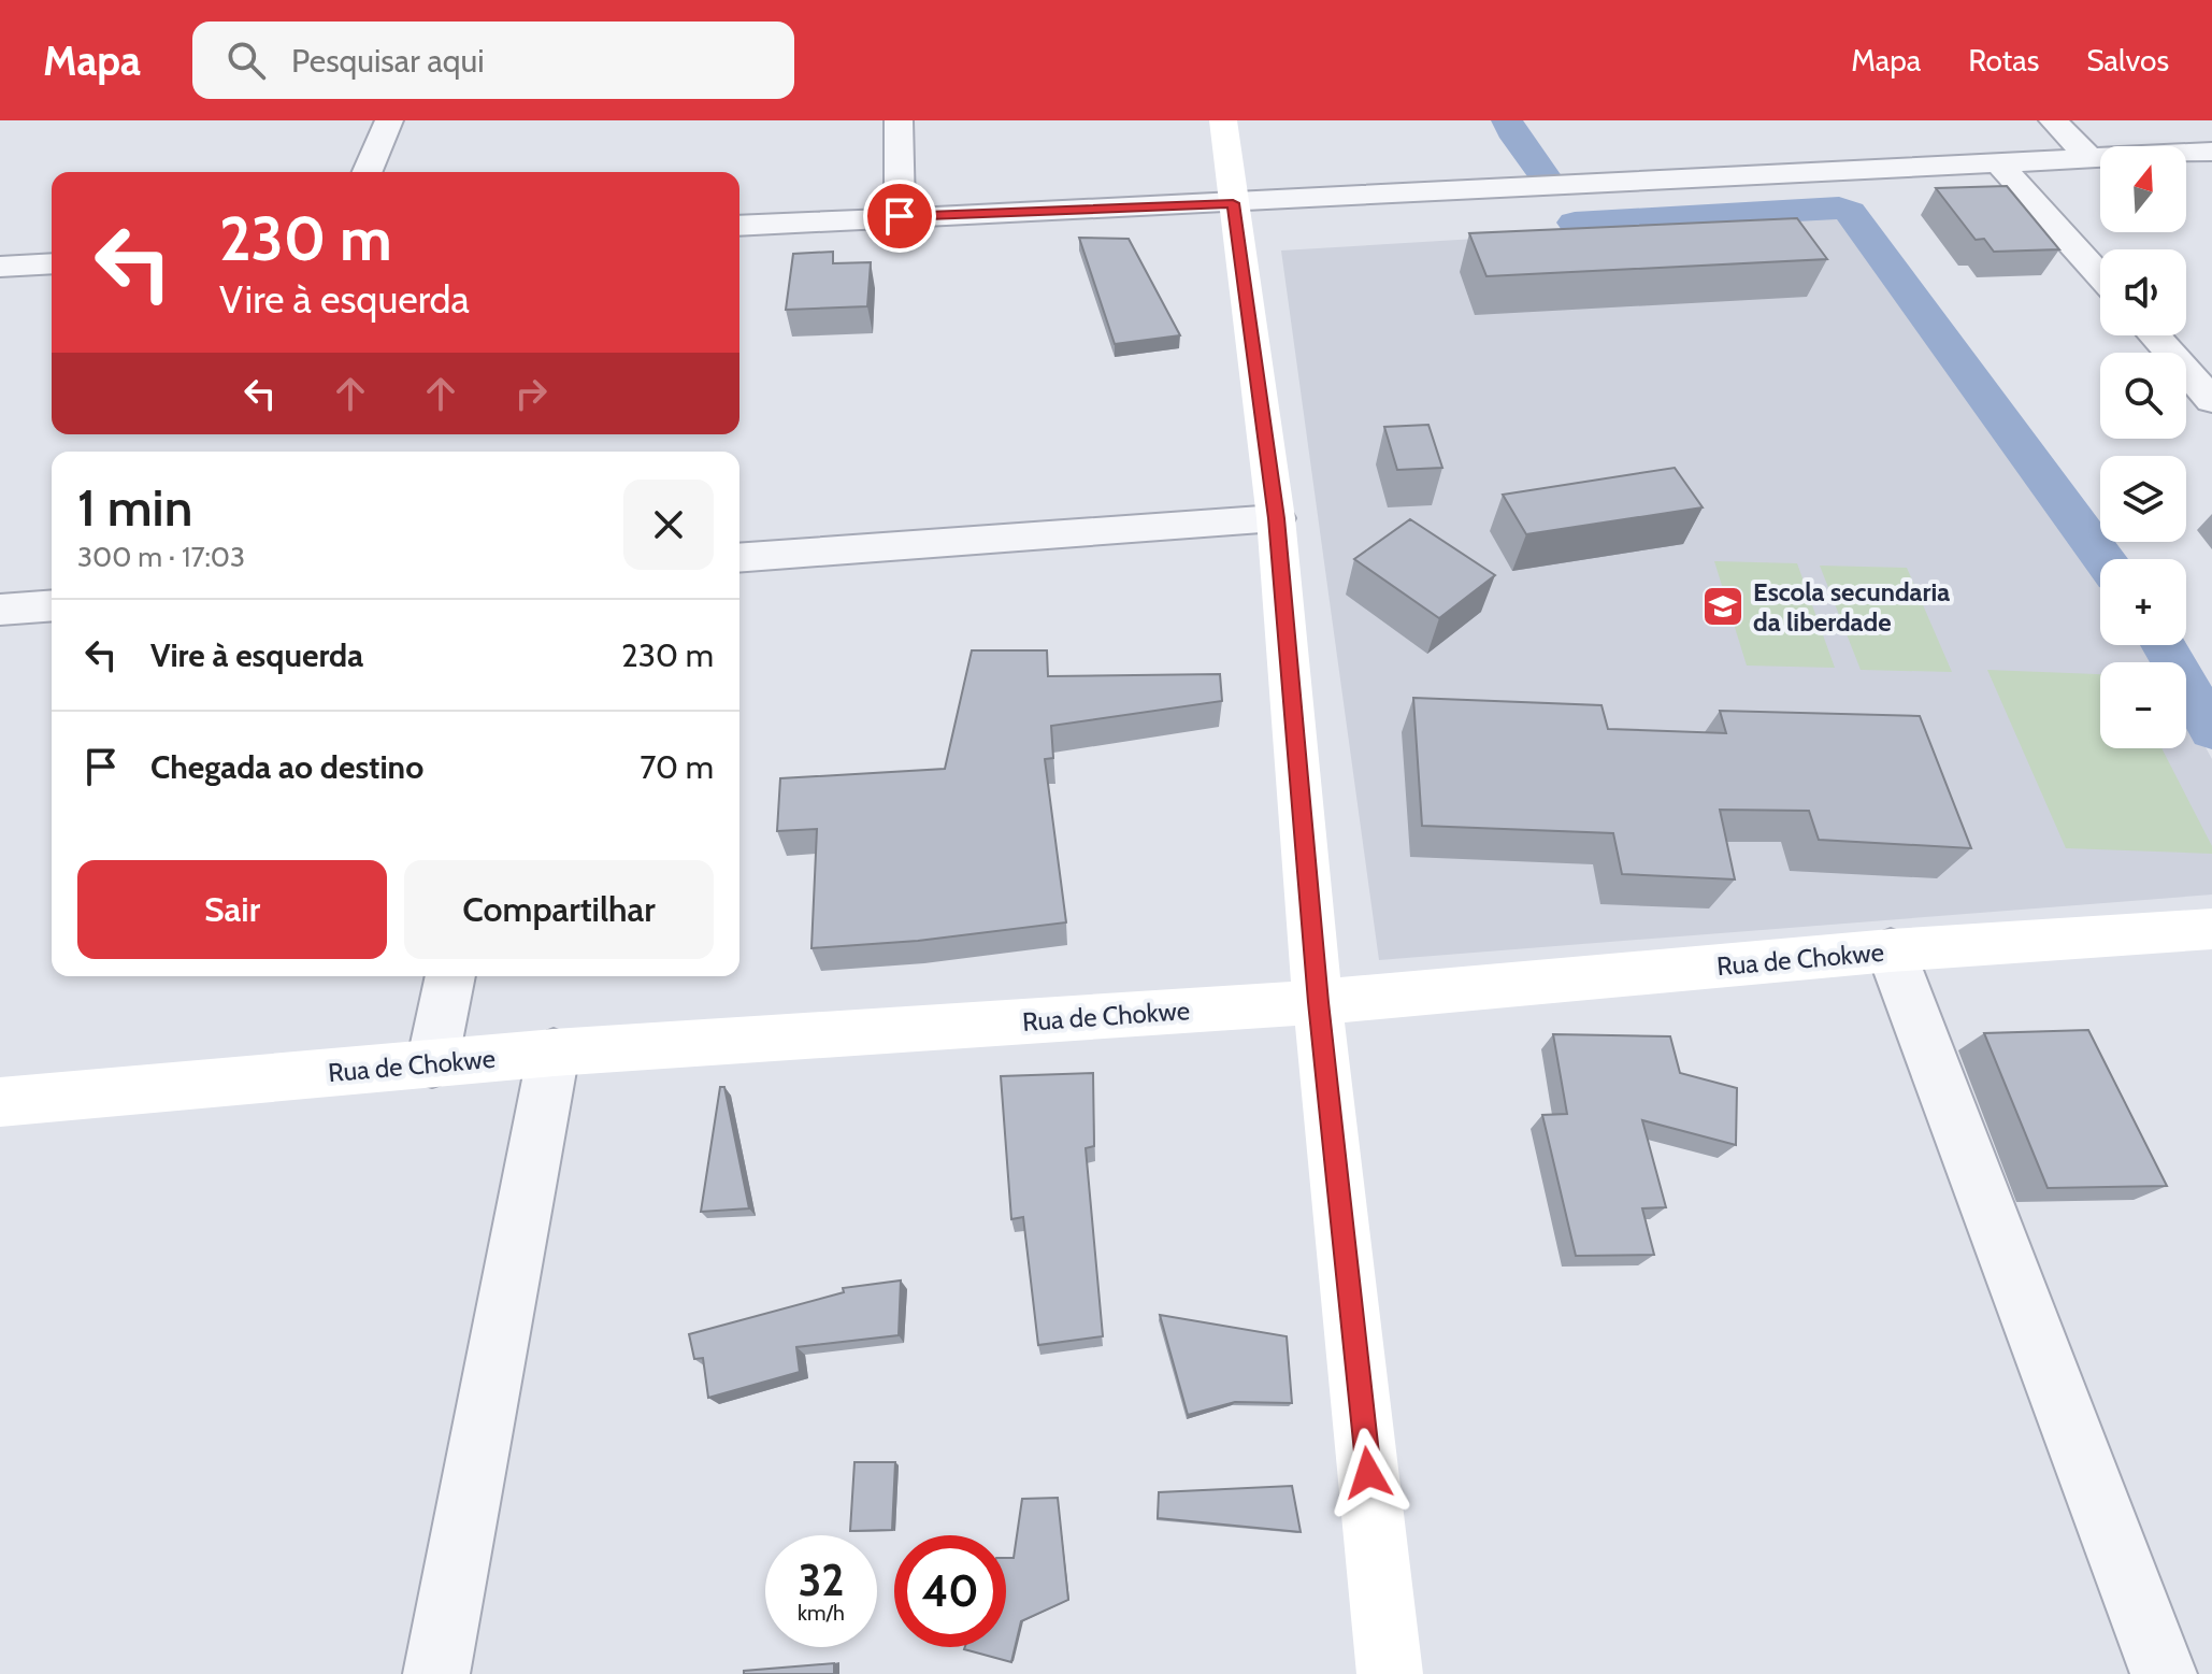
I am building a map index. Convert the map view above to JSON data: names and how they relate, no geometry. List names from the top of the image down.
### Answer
{
  "streets": {
    "street": ["Rua de Chokwe"]
  },
  "places": {
    "school or university": ["Escola secundaria da liberdade"]
  },
  "north": "top",
  "page": {
    "header": "Mapa",
    "search": "Pesquisar aqui",
    "nav": ["Mapa", "Rotas", "Salvos"],
    "map_buttons": ["+", "−"],
    "turn": ["230 m", "Vire à esquerda"],
    "heading": ["1 min", "300 m · 17:03"],
    "list": [
      {
        "name": "Vire à esquerda",
        "value": "230 m"
      },
      {
        "name": "Chegada ao destino",
        "value": "70 m"
      }
    ],
    "buttons": ["Sair", "Compartilhar"],
    "speed": "32 km/h",
    "limit": "40"
  }
}
